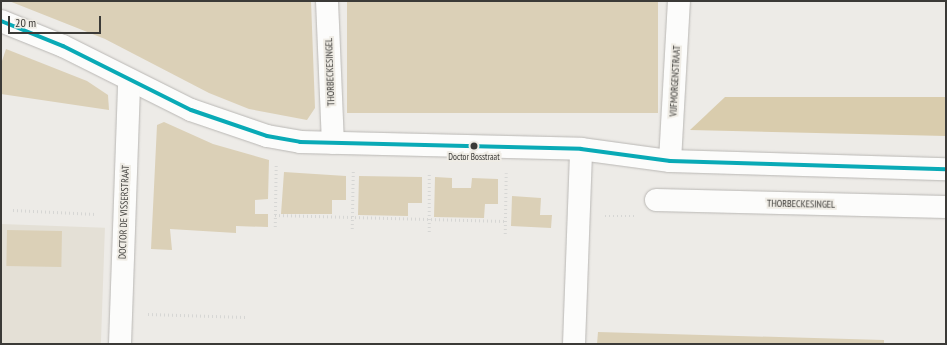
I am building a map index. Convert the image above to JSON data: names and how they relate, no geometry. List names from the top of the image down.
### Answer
{
  "streets": {
    "street": ["THORBECKESINGEL", "VIJFMORGENSTRAAT", "DOCTOR DE VISSERSTRAAT"]
  },
  "places": ["Doctor Bosstraat"],
  "scale_bar": "20 m"
}
